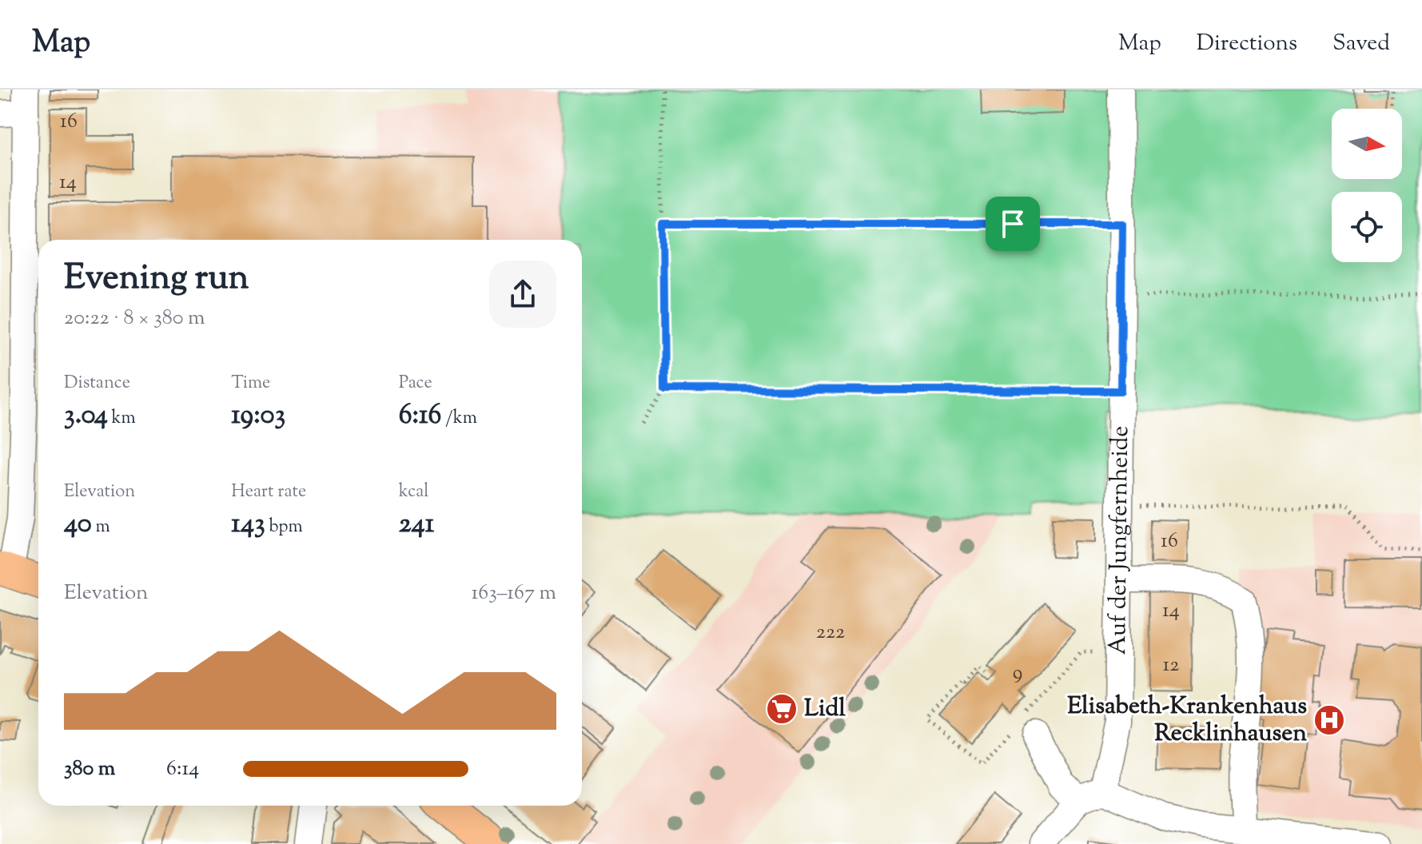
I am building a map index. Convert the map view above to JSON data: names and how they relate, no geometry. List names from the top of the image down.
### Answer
{
  "streets": {
    "street": ["Auf der Jungfernheide"]
  },
  "places": {
    "supermarket": ["Lidl"],
    "hospital": ["Elisabeth-Krankenhaus Recklinhausen"]
  },
  "house_numbers": [
    "16",
    "14",
    "16",
    "14",
    "222",
    "12",
    "9"
  ],
  "north": "right",
  "page": {
    "header": "Map",
    "nav": ["Map", "Directions", "Saved"],
    "heading": ["Evening run", "20:22 · 8 × 380 m"],
    "stats": [
      ["Distance", "3.04 km"],
      ["Time", "19:03"],
      ["Pace", "6:16 /km"],
      ["Elevation", "40 m"],
      ["Heart rate", "143 bpm"],
      ["kcal", "241"]
    ],
    "chart": ["Elevation", "163–167 m"],
    "list": [
      {
        "name": "380 m",
        "note": "6:14"
      }
    ]
  }
}
